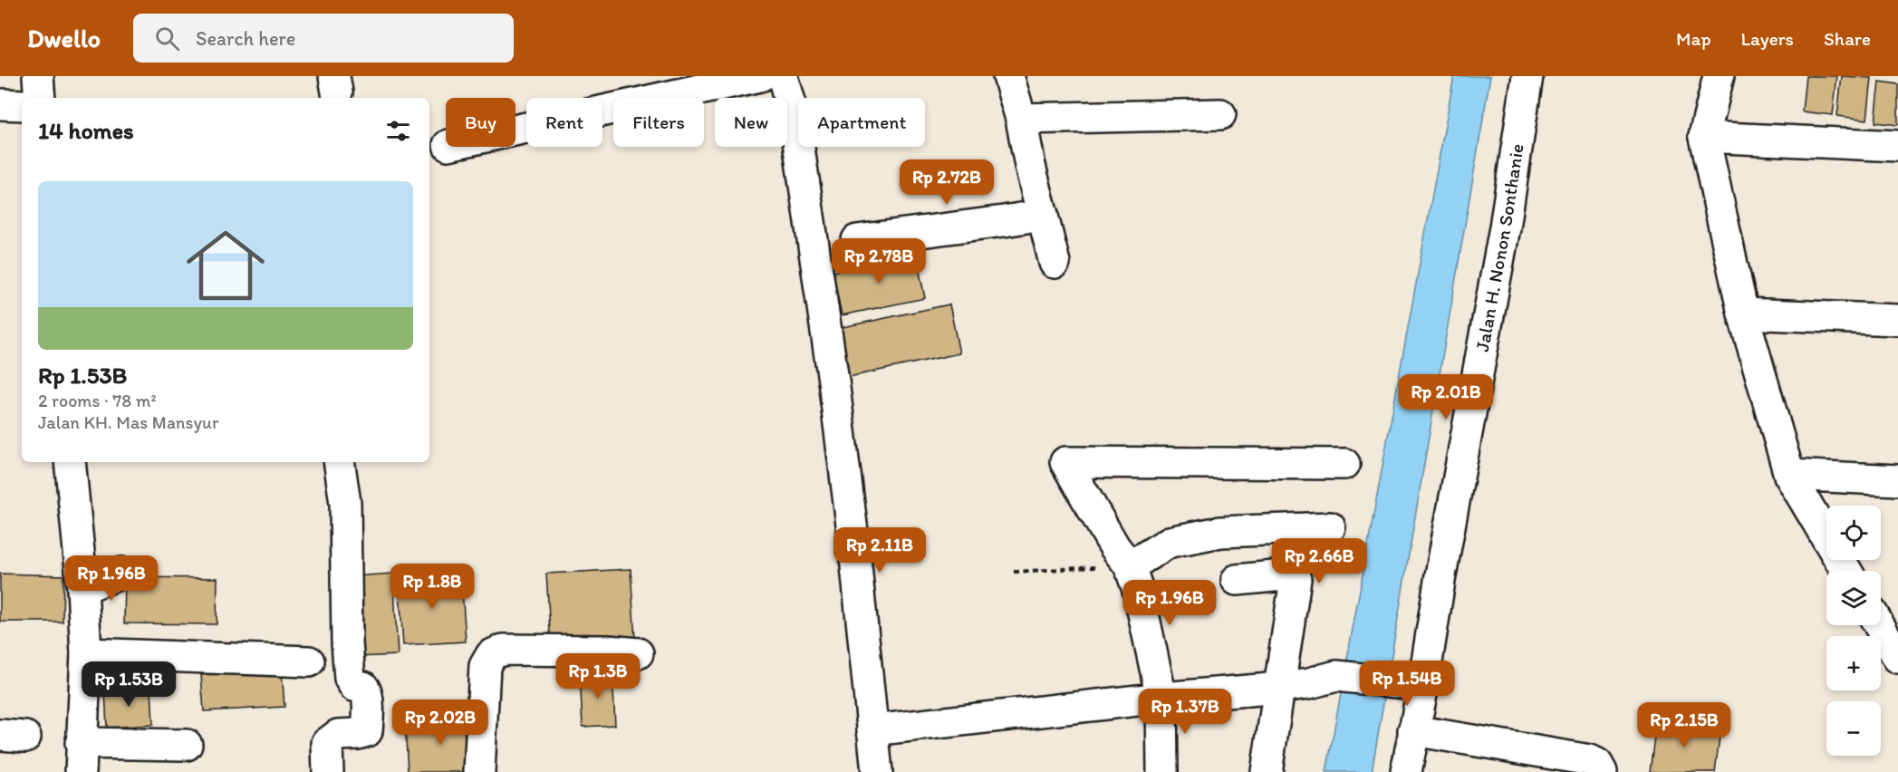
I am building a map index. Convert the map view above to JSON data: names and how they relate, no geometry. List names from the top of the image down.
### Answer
{
  "streets": {
    "street": ["Jalan H. Nonon Sonthanie"]
  },
  "page": {
    "header": "Dwello",
    "search": "Search here",
    "nav": ["Map", "Layers", "Share"],
    "chip": [
      "Buy",
      "Rent",
      "Filters",
      "New",
      "Apartment"
    ],
    "heading": "14 homes",
    "price": [
      "Rp 2.72B",
      "Rp 2.78B",
      "Rp 2.01B",
      "Rp 2.11B",
      "Rp 2.66B",
      "Rp 1.96B",
      "Rp 1.8B",
      "Rp 1.96B",
      "Rp 1.3B",
      "Rp 1.54B",
      "Rp 1.53B",
      "Rp 1.37B",
      "Rp 2.02B",
      "Rp 2.15B"
    ],
    "list": [
      {
        "name": "Rp 1.53B",
        "note": "2 rooms · 78 m² · Jalan KH. Mas Mansyur"
      }
    ],
    "map_buttons": ["+", "−"]
  }
}
